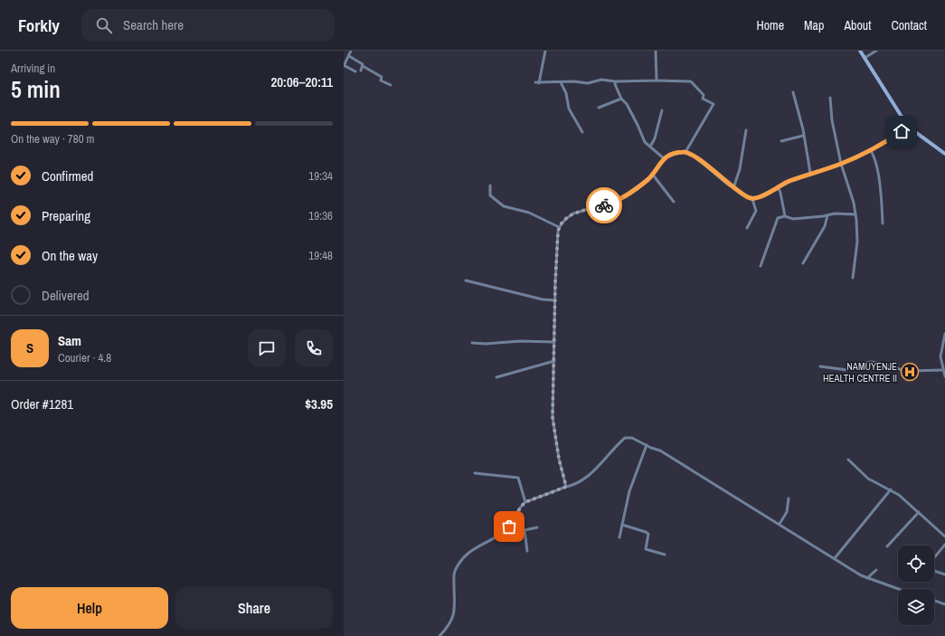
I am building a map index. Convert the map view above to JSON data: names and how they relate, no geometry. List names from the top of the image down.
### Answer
{
  "places": {
    "hospital": ["NAMUYENJE HEALTH CENTRE II"]
  },
  "page": {
    "header": "Forkly",
    "search": "Search here",
    "nav": [
      "Home",
      "Map",
      "About",
      "Contact"
    ],
    "heading": ["5 min", "Arriving in", "20:06–20:11"],
    "panel": [
      "Sam",
      "Courier · 4.8",
      "Order #1281",
      "$3.95"
    ],
    "bar": "On the way · 780 m",
    "list": [
      ["Confirmed", "19:34"],
      ["Preparing", "19:36"],
      ["On the way", "19:48"],
      "Delivered"
    ],
    "round": "S",
    "buttons": ["Help", "Share"]
  }
}
